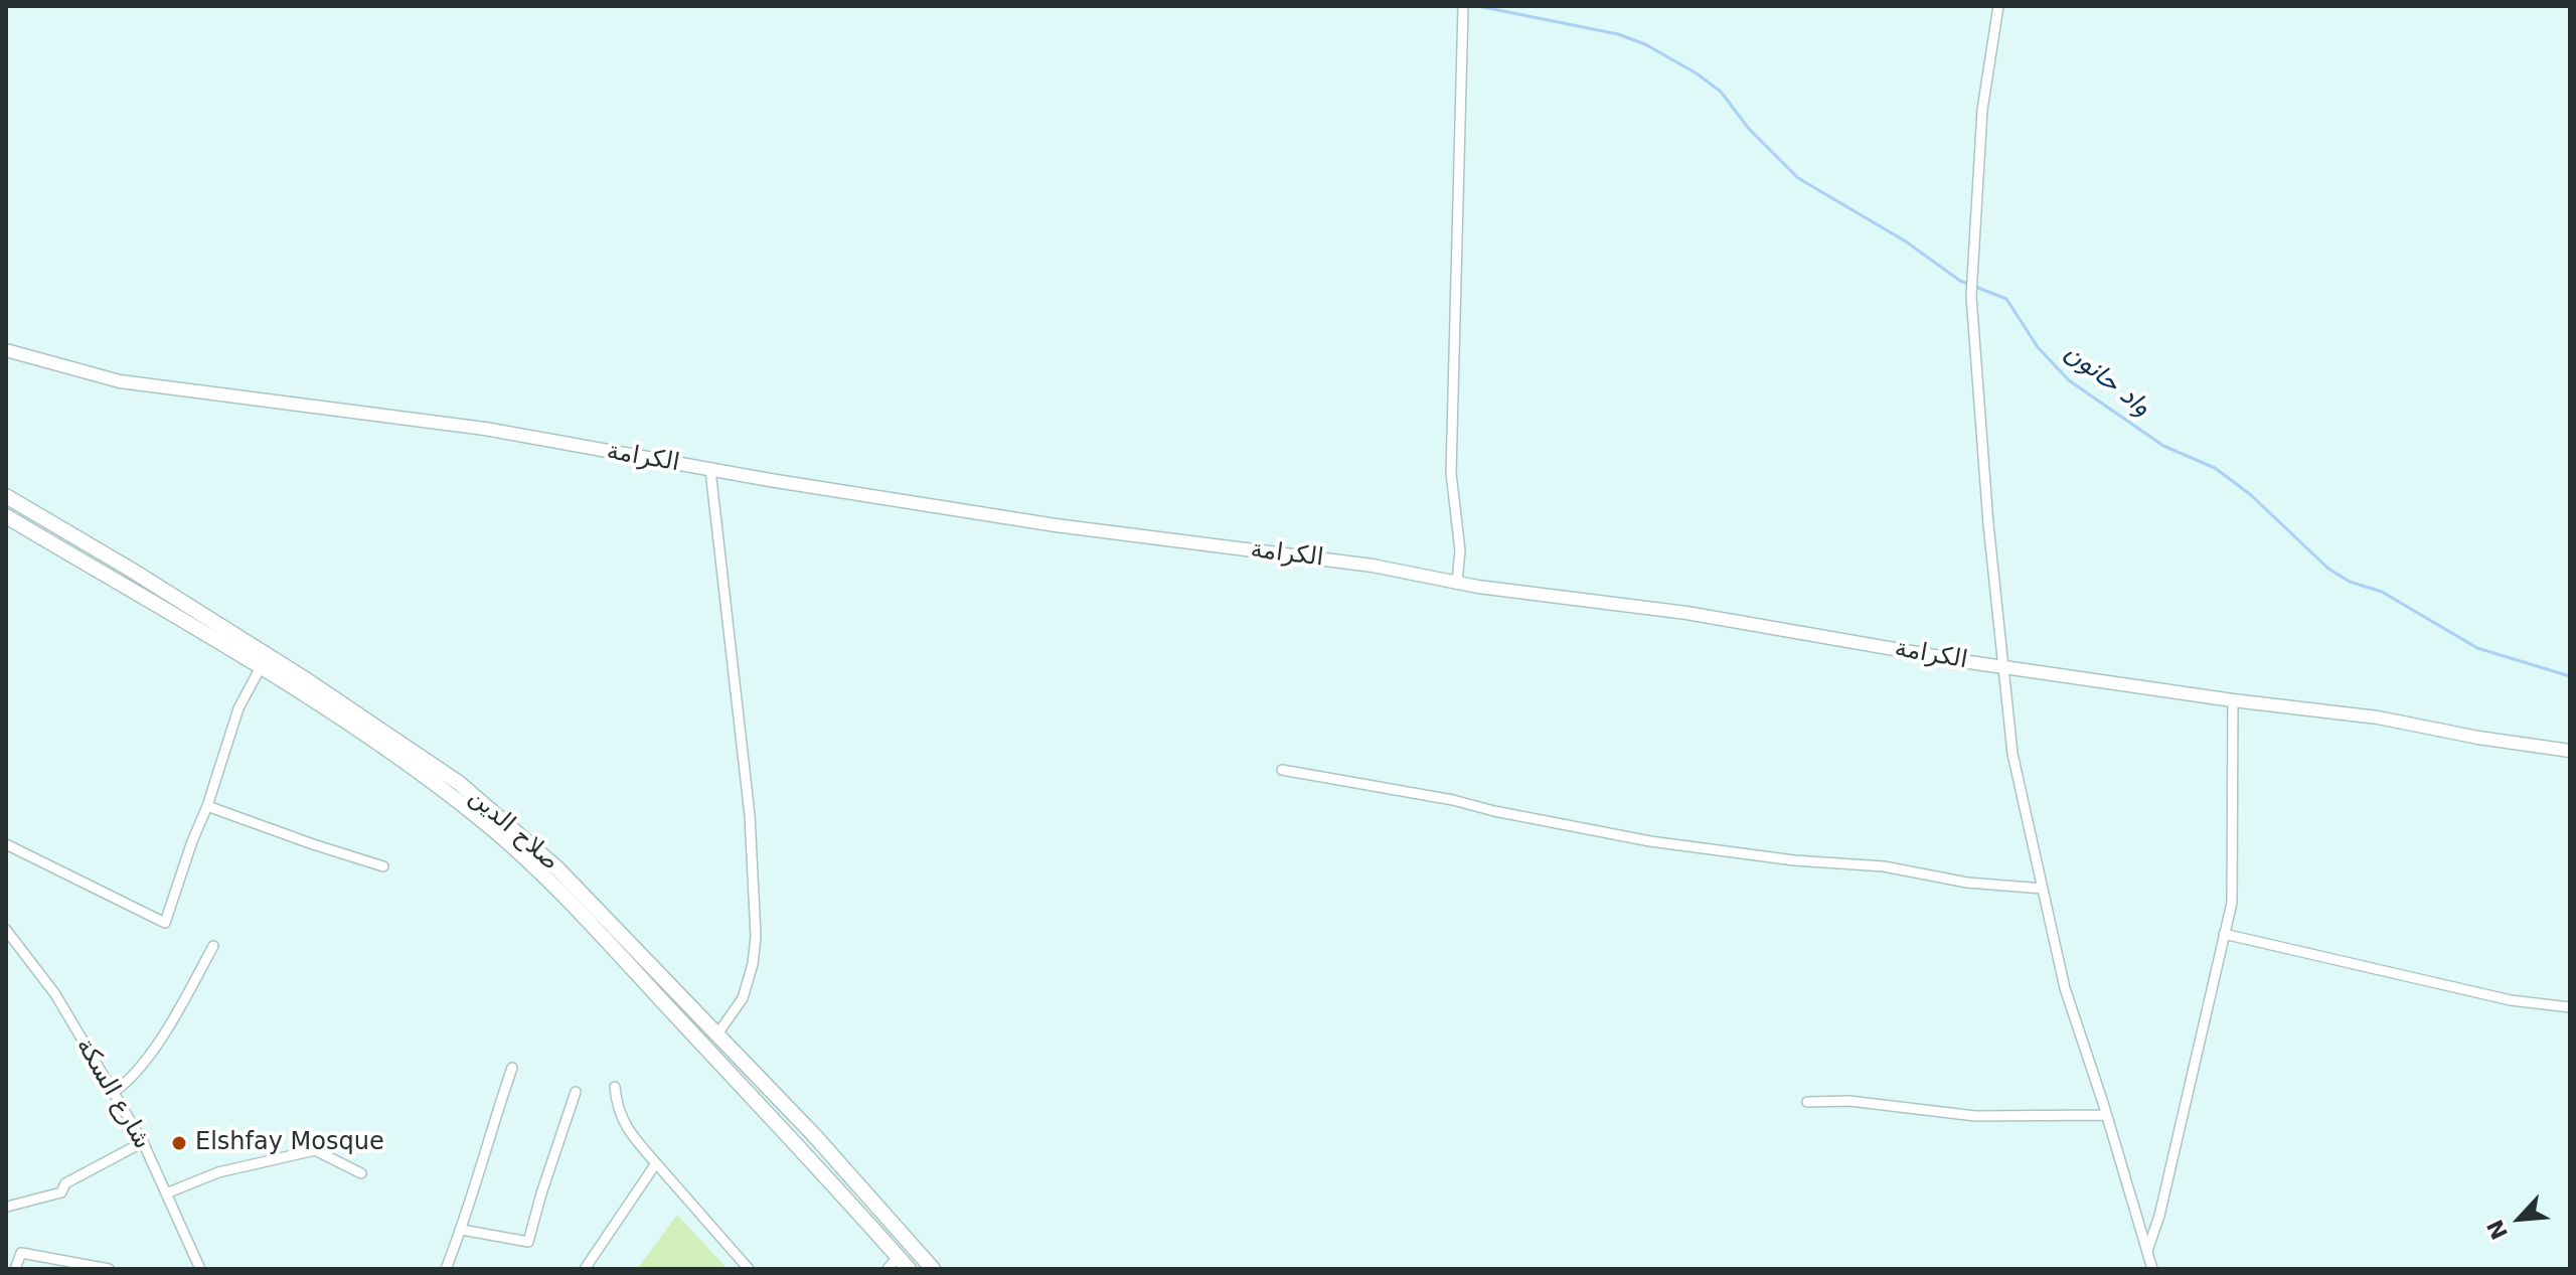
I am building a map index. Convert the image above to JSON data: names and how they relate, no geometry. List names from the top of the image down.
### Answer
{
  "streets": {
    "highway": ["صلاح الدين"],
    "main road": ["الكرامة"],
    "street": ["شارع السكة"]
  },
  "water": ["واد حانون"],
  "places": ["Elshfay Mosque"],
  "north": "bottom left"
}
